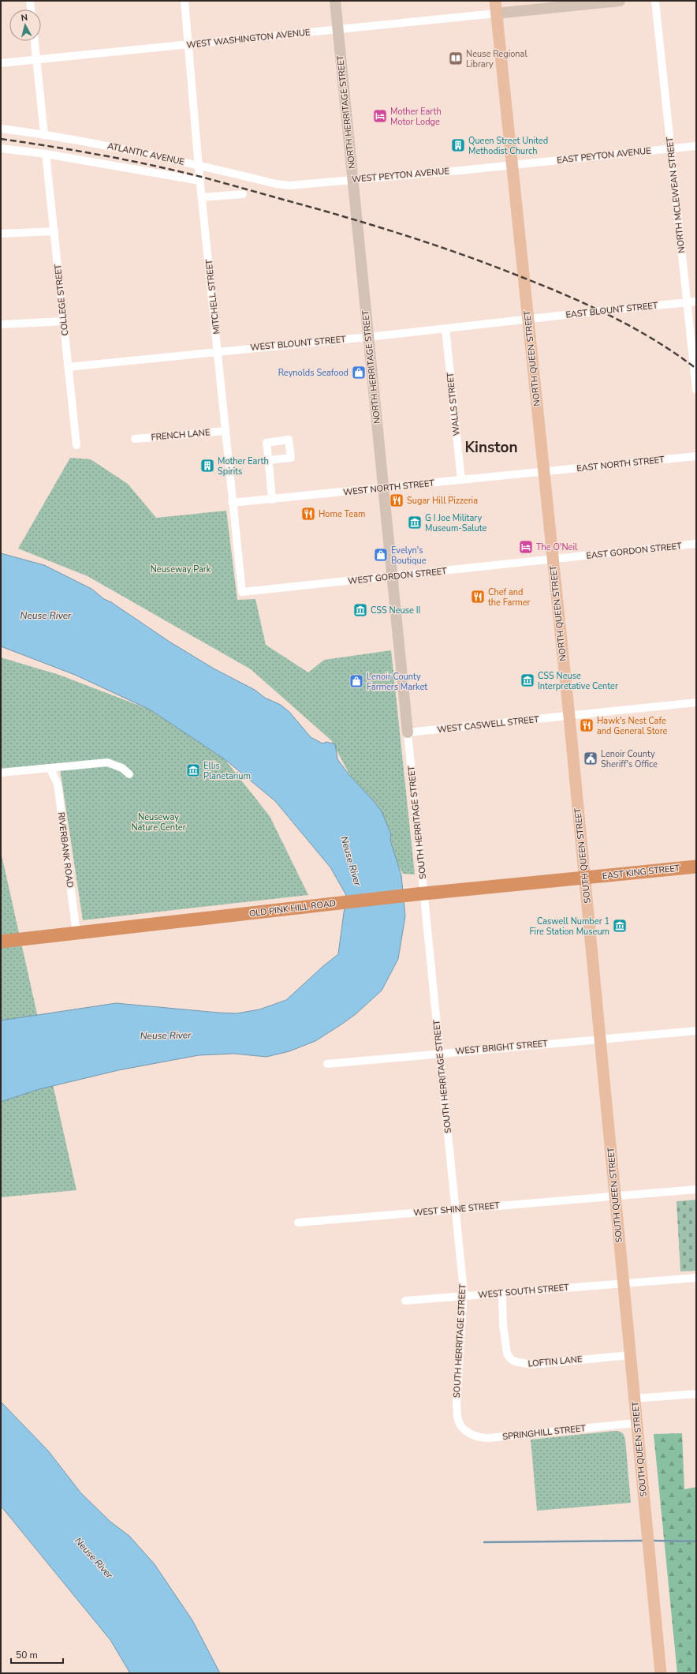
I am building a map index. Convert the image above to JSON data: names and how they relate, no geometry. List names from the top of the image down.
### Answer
{
  "streets": {
    "highway": ["EAST KING STREET", "OLD PINK HILL ROAD"],
    "main road": ["NORTH QUEEN STREET", "SOUTH QUEEN STREET"],
    "street": [
      "WEST WASHINGTON AVENUE",
      "NORTH HERRITAGE STREET",
      "ATLANTIC AVENUE",
      "EAST PEYTON AVENUE",
      "WEST PEYTON AVENUE",
      "NORTH MCLEWEAN STREET",
      "MITCHELL STREET",
      "COLLEGE STREET",
      "EAST BLOUNT STREET",
      "WEST BLOUNT STREET",
      "WALLS STREET",
      "FRENCH LANE",
      "EAST NORTH STREET",
      "WEST NORTH STREET",
      "EAST GORDON STREET",
      "WEST GORDON STREET",
      "WEST CASWELL STREET",
      "SOUTH HERRITAGE STREET",
      "RIVERBANK ROAD",
      "WEST BRIGHT STREET",
      "WEST SHINE STREET",
      "WEST SOUTH STREET",
      "LOFTIN LANE",
      "SPRINGHILL STREET"
    ]
  },
  "crossings": [
    ["WEST WASHINGTON AVENUE", "NORTH HERRITAGE STREET"],
    ["WEST WASHINGTON AVENUE", "MITCHELL STREET"],
    ["WEST WASHINGTON AVENUE", "NORTH QUEEN STREET"],
    ["NORTH HERRITAGE STREET", "WEST PEYTON AVENUE"],
    ["NORTH HERRITAGE STREET", "WEST BLOUNT STREET"],
    ["NORTH HERRITAGE STREET", "WEST NORTH STREET"],
    ["NORTH HERRITAGE STREET", "WEST GORDON STREET"],
    ["NORTH HERRITAGE STREET", "WEST CASWELL STREET"],
    ["NORTH HERRITAGE STREET", "SOUTH HERRITAGE STREET"],
    ["ATLANTIC AVENUE", "WEST PEYTON AVENUE"],
    ["ATLANTIC AVENUE", "MITCHELL STREET"],
    ["ATLANTIC AVENUE", "COLLEGE STREET"],
    ["EAST PEYTON AVENUE", "WEST PEYTON AVENUE"],
    ["EAST PEYTON AVENUE", "NORTH MCLEWEAN STREET"],
    ["EAST PEYTON AVENUE", "NORTH QUEEN STREET"],
    ["WEST PEYTON AVENUE", "NORTH QUEEN STREET"],
    ["NORTH MCLEWEAN STREET", "EAST BLOUNT STREET"],
    ["MITCHELL STREET", "WEST BLOUNT STREET"],
    ["MITCHELL STREET", "FRENCH LANE"],
    ["MITCHELL STREET", "WEST NORTH STREET"],
    ["MITCHELL STREET", "WEST GORDON STREET"],
    ["COLLEGE STREET", "WEST BLOUNT STREET"],
    ["EAST BLOUNT STREET", "WEST BLOUNT STREET"],
    ["EAST BLOUNT STREET", "NORTH QUEEN STREET"],
    ["WEST BLOUNT STREET", "NORTH QUEEN STREET"],
    ["WEST BLOUNT STREET", "WALLS STREET"],
    ["NORTH QUEEN STREET", "EAST NORTH STREET"],
    ["NORTH QUEEN STREET", "WEST NORTH STREET"],
    ["NORTH QUEEN STREET", "EAST GORDON STREET"],
    ["NORTH QUEEN STREET", "WEST GORDON STREET"],
    ["NORTH QUEEN STREET", "WEST CASWELL STREET"],
    ["NORTH QUEEN STREET", "SOUTH QUEEN STREET"],
    ["WALLS STREET", "WEST NORTH STREET"],
    ["EAST NORTH STREET", "WEST NORTH STREET"],
    ["EAST GORDON STREET", "WEST GORDON STREET"],
    ["WEST CASWELL STREET", "SOUTH HERRITAGE STREET"],
    ["WEST CASWELL STREET", "SOUTH QUEEN STREET"],
    ["SOUTH HERRITAGE STREET", "OLD PINK HILL ROAD"],
    ["SOUTH HERRITAGE STREET", "WEST BRIGHT STREET"],
    ["SOUTH HERRITAGE STREET", "WEST SHINE STREET"],
    ["SOUTH HERRITAGE STREET", "WEST SOUTH STREET"],
    ["SOUTH HERRITAGE STREET", "SPRINGHILL STREET"],
    ["RIVERBANK ROAD", "OLD PINK HILL ROAD"],
    ["SOUTH QUEEN STREET", "EAST KING STREET"],
    ["SOUTH QUEEN STREET", "OLD PINK HILL ROAD"],
    ["SOUTH QUEEN STREET", "WEST BRIGHT STREET"],
    ["SOUTH QUEEN STREET", "WEST SHINE STREET"],
    ["SOUTH QUEEN STREET", "WEST SOUTH STREET"],
    ["SOUTH QUEEN STREET", "LOFTIN LANE"],
    ["SOUTH QUEEN STREET", "SPRINGHILL STREET"],
    ["EAST KING STREET", "OLD PINK HILL ROAD"],
    ["WEST SOUTH STREET", "LOFTIN LANE"]
  ],
  "districts": ["Kinston"],
  "water": ["Neuse River"],
  "parks": ["Neuseway Park", "Neuseway Nature Center"],
  "places": {
    "library": ["Neuse Regional Library"],
    "hotel": ["Mother Earth Motor Lodge", "The O'Neil"],
    "building": ["Queen Street United Methodist Church", "Mother Earth Spirits"],
    "shop": ["Reynolds Seafood", "Evelyn's Boutique", "Lenoir County Farmers Market"],
    "restaurant": [
      "Sugar Hill Pizzeria",
      "Home Team",
      "Chef and the Farmer",
      "Hawk's Nest Cafe and General Store"
    ],
    "museum": [
      "G I Joe Military Museum-Salute",
      "CSS Neuse II",
      "CSS Neuse Interpretative Center",
      "Ellis Planetarium",
      "Caswell Number 1 Fire Station Museum"
    ],
    "public building": ["Lenoir County Sheriff's Office"]
  },
  "scale_bar": "50 m",
  "north": "top"
}
